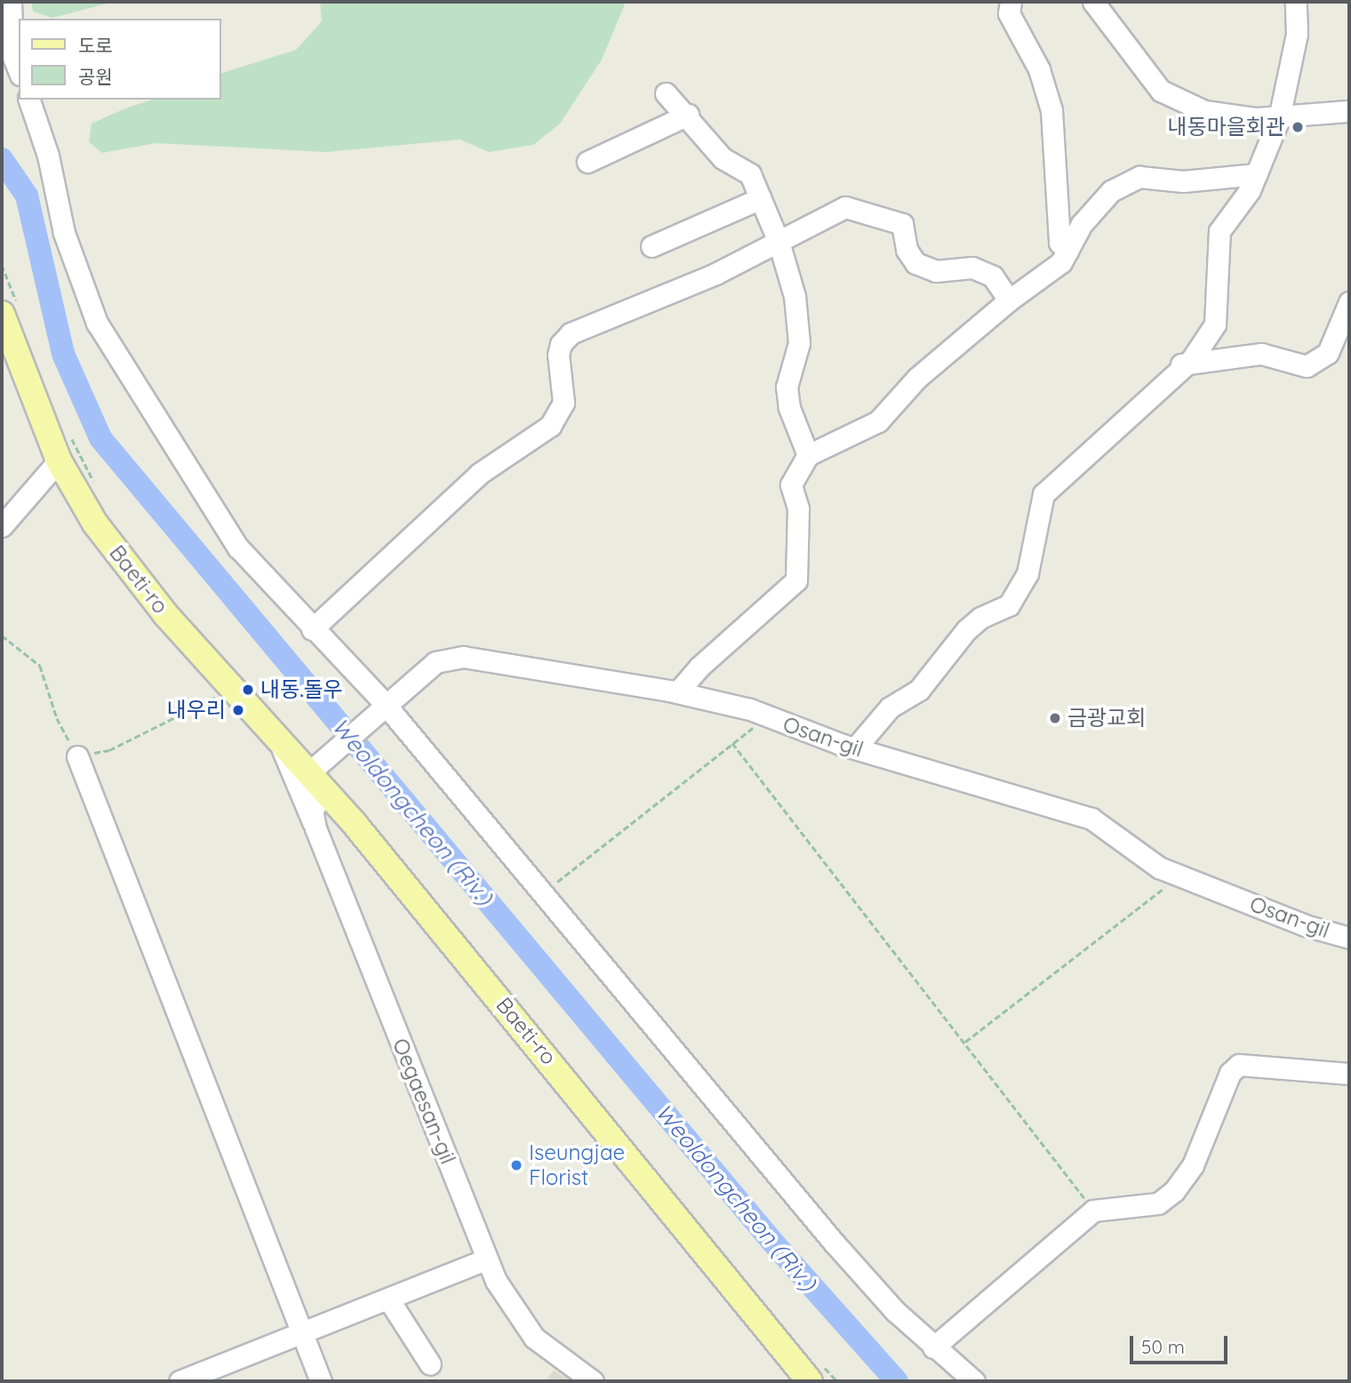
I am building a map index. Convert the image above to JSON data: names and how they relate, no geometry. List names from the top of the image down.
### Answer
{
  "streets": {
    "main road": ["Baeti-ro"],
    "street": ["Osan-gil", "Oegaesan-gil"]
  },
  "crossings": [
    ["Baeti-ro", "Osan-gil"],
    ["Baeti-ro", "Oegaesan-gil"]
  ],
  "water": ["Weoldongcheon (Riv.)"],
  "places": [
    "내동마을회관",
    "내동.돌우",
    "내우리",
    "금광교회",
    "Iseungjae Florist"
  ],
  "legend": ["도로", "공원"],
  "scale_bar": "50 m"
}
